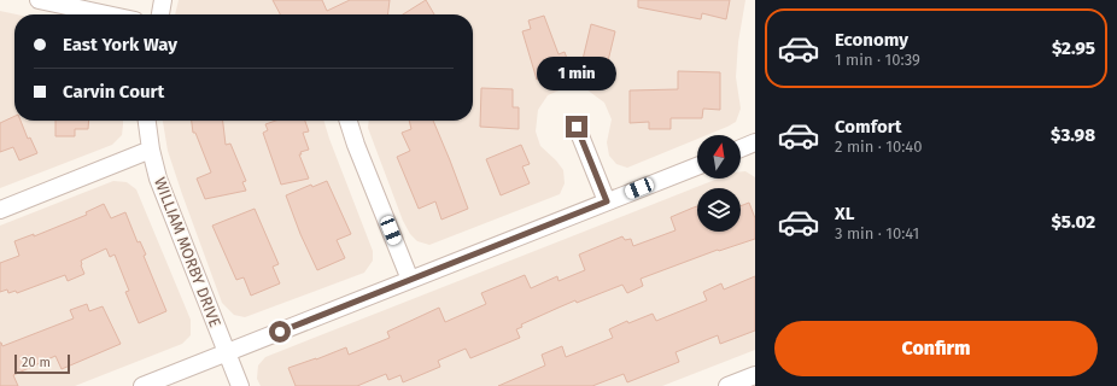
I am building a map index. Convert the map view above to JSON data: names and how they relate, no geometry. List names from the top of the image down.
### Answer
{
  "streets": {
    "street": ["WILLIAM MORBY DRIVE"]
  },
  "scale_bar": "20 m",
  "north": "top",
  "page": {
    "list": [
      {
        "name": "Economy",
        "note": "1 min · 10:39",
        "value": "$2.95"
      },
      {
        "name": "Comfort",
        "note": "2 min · 10:40",
        "value": "$3.98"
      },
      {
        "name": "XL",
        "note": "3 min · 10:41",
        "value": "$5.02"
      }
    ],
    "banner": ["East York Way", "Carvin Court"],
    "bubble": "1 min",
    "buttons": "Confirm",
    "scale": "20 m"
  }
}
